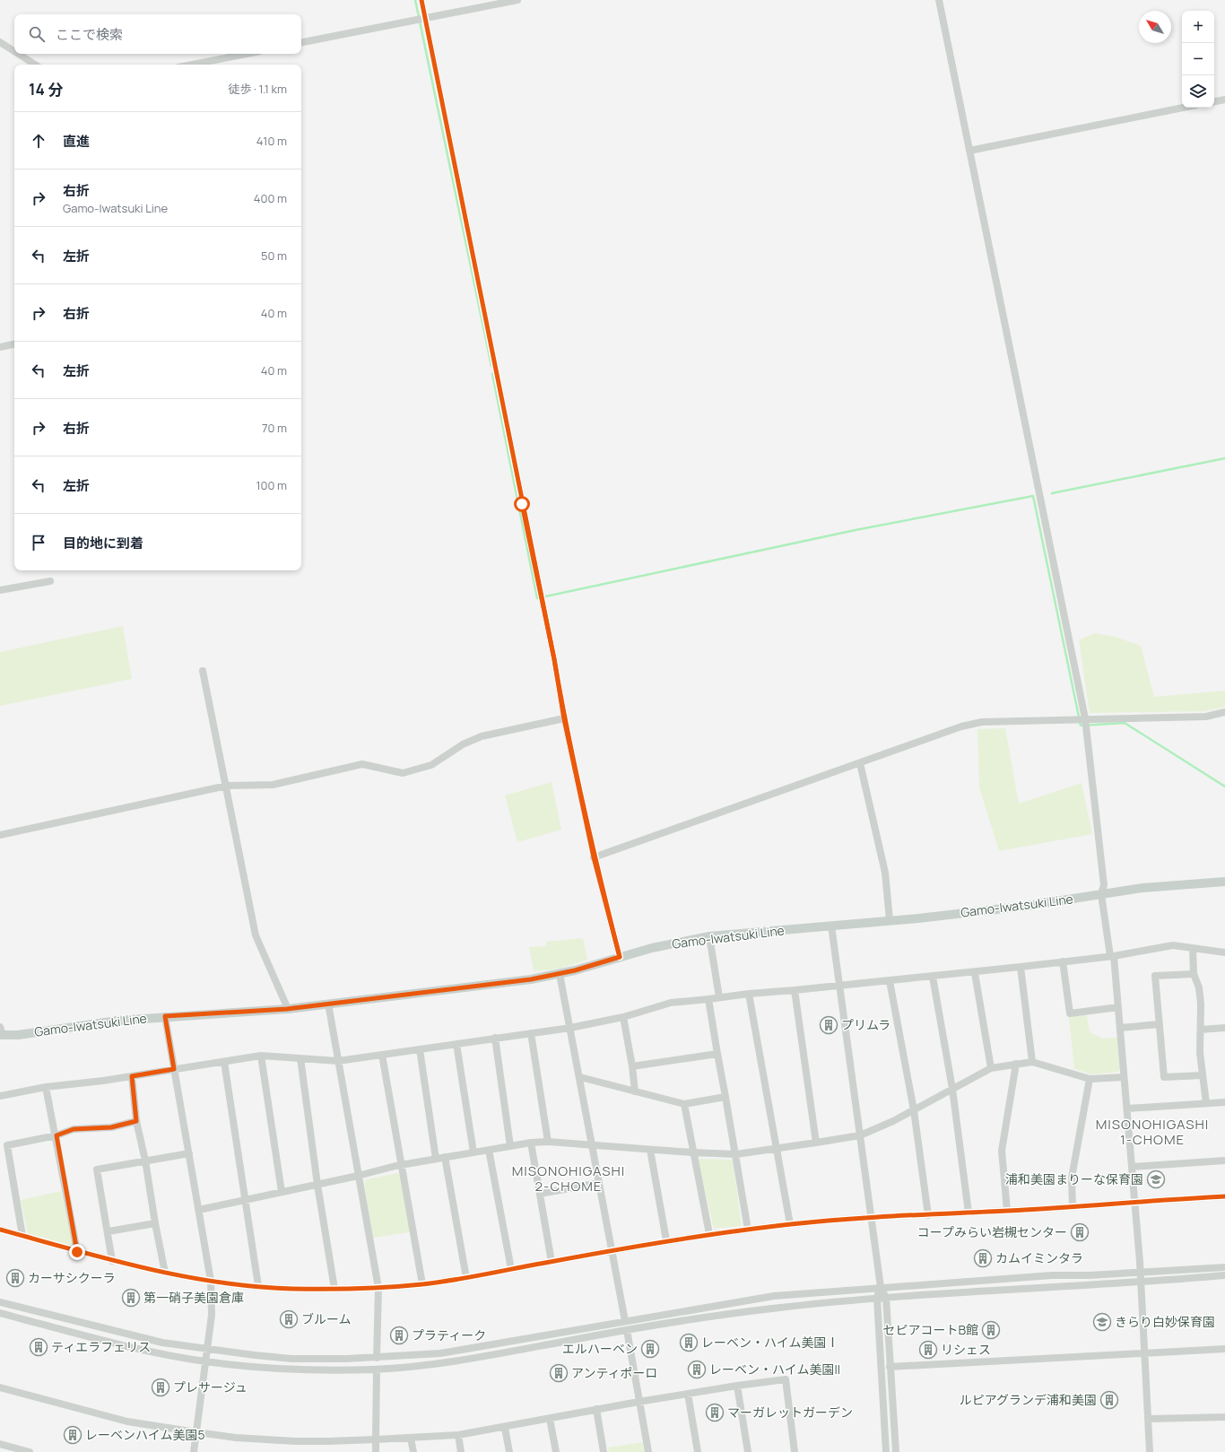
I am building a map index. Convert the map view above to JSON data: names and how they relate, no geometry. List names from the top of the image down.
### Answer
{
  "streets": {
    "main road": ["Gamo-Iwatsuki Line"]
  },
  "districts": ["MISONOHIGASHI 1-CHOME", "MISONOHIGASHI 2-CHOME"],
  "places": {
    "building": [
      "プリムラ",
      "コープみらい岩槻センター",
      "カムイミンタラ",
      "カーサシクーラ",
      "第一硝子美園倉庫",
      "ブルーム",
      "セピアコートB館",
      "プラティーク",
      "レーベン・ハイム美園Ⅰ",
      "ティエラフェリス",
      "エルハーベン",
      "リシェス",
      "レーベン・ハイム美園II",
      "アンティポーロ",
      "プレサージュ",
      "ルピアグランデ浦和美園",
      "マーガレットガーデン",
      "レーベンハイム美園5"
    ],
    "school or university": ["浦和美園まりーな保育園", "きらり白妙保育園"]
  },
  "north": "top left",
  "page": {
    "map_buttons": ["+", "−"],
    "search": "ここで検索",
    "heading": ["14 分", "徒歩 · 1.1 km"],
    "list": [
      ["直進", "410 m"],
      ["右折", "Gamo-Iwatsuki Line", "400 m"],
      ["左折", "50 m"],
      ["右折", "40 m"],
      ["左折", "40 m"],
      ["右折", "70 m"],
      ["左折", "100 m"],
      "目的地に到着"
    ]
  }
}
